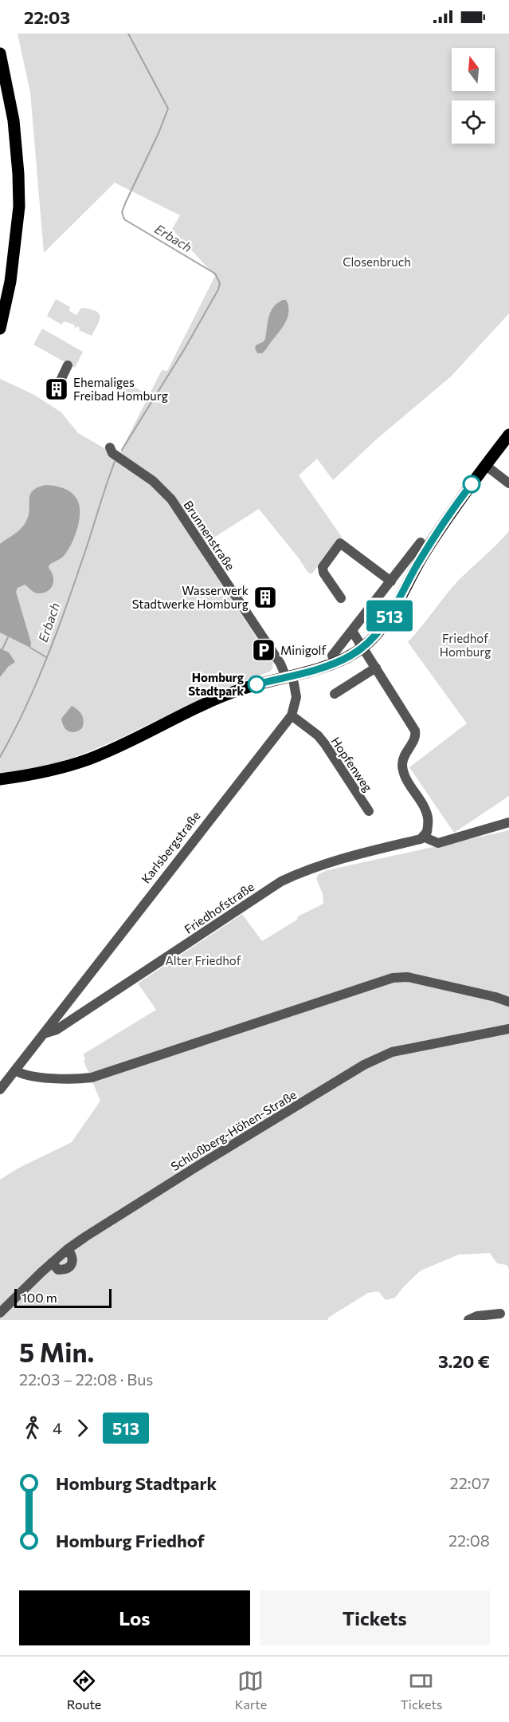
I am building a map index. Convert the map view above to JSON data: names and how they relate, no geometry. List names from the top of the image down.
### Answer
{
  "streets": {
    "street": [
      "Brunnenstraße",
      "Hopfenweg",
      "Karlsbergstraße",
      "Friedhofstraße",
      "Schloßberg-Höhen-Straße"
    ]
  },
  "crossings": [
    ["Brunnenstraße", "Karlsbergstraße"],
    ["Hopfenweg", "Karlsbergstraße"],
    ["Karlsbergstraße", "Friedhofstraße"]
  ],
  "water": ["Erbach"],
  "parks": ["Closenbruch", "Friedhof Homburg", "Alter Friedhof"],
  "places": {
    "building": ["Ehemaliges Freibad Homburg", "Wasserwerk Stadtwerke Homburg"],
    "parking": ["Minigolf"],
    "other": ["Homburg Stadtpark"]
  },
  "lines": ["bus line 513"],
  "scale_bar": "100 m",
  "north": "top",
  "page": {
    "status": "22:03",
    "on_map": "513",
    "scale": "100 m",
    "heading": ["5 Min.", "22:03 – 22:08 · Bus", "3.20 €"],
    "legs": ["4", "513"],
    "list": [
      {
        "name": "Homburg Stadtpark",
        "value": "22:07"
      },
      {
        "name": "Homburg Friedhof",
        "value": "22:08"
      }
    ],
    "buttons": ["Los", "Tickets"],
    "tabs": ["Route", "Karte", "Tickets"]
  }
}
